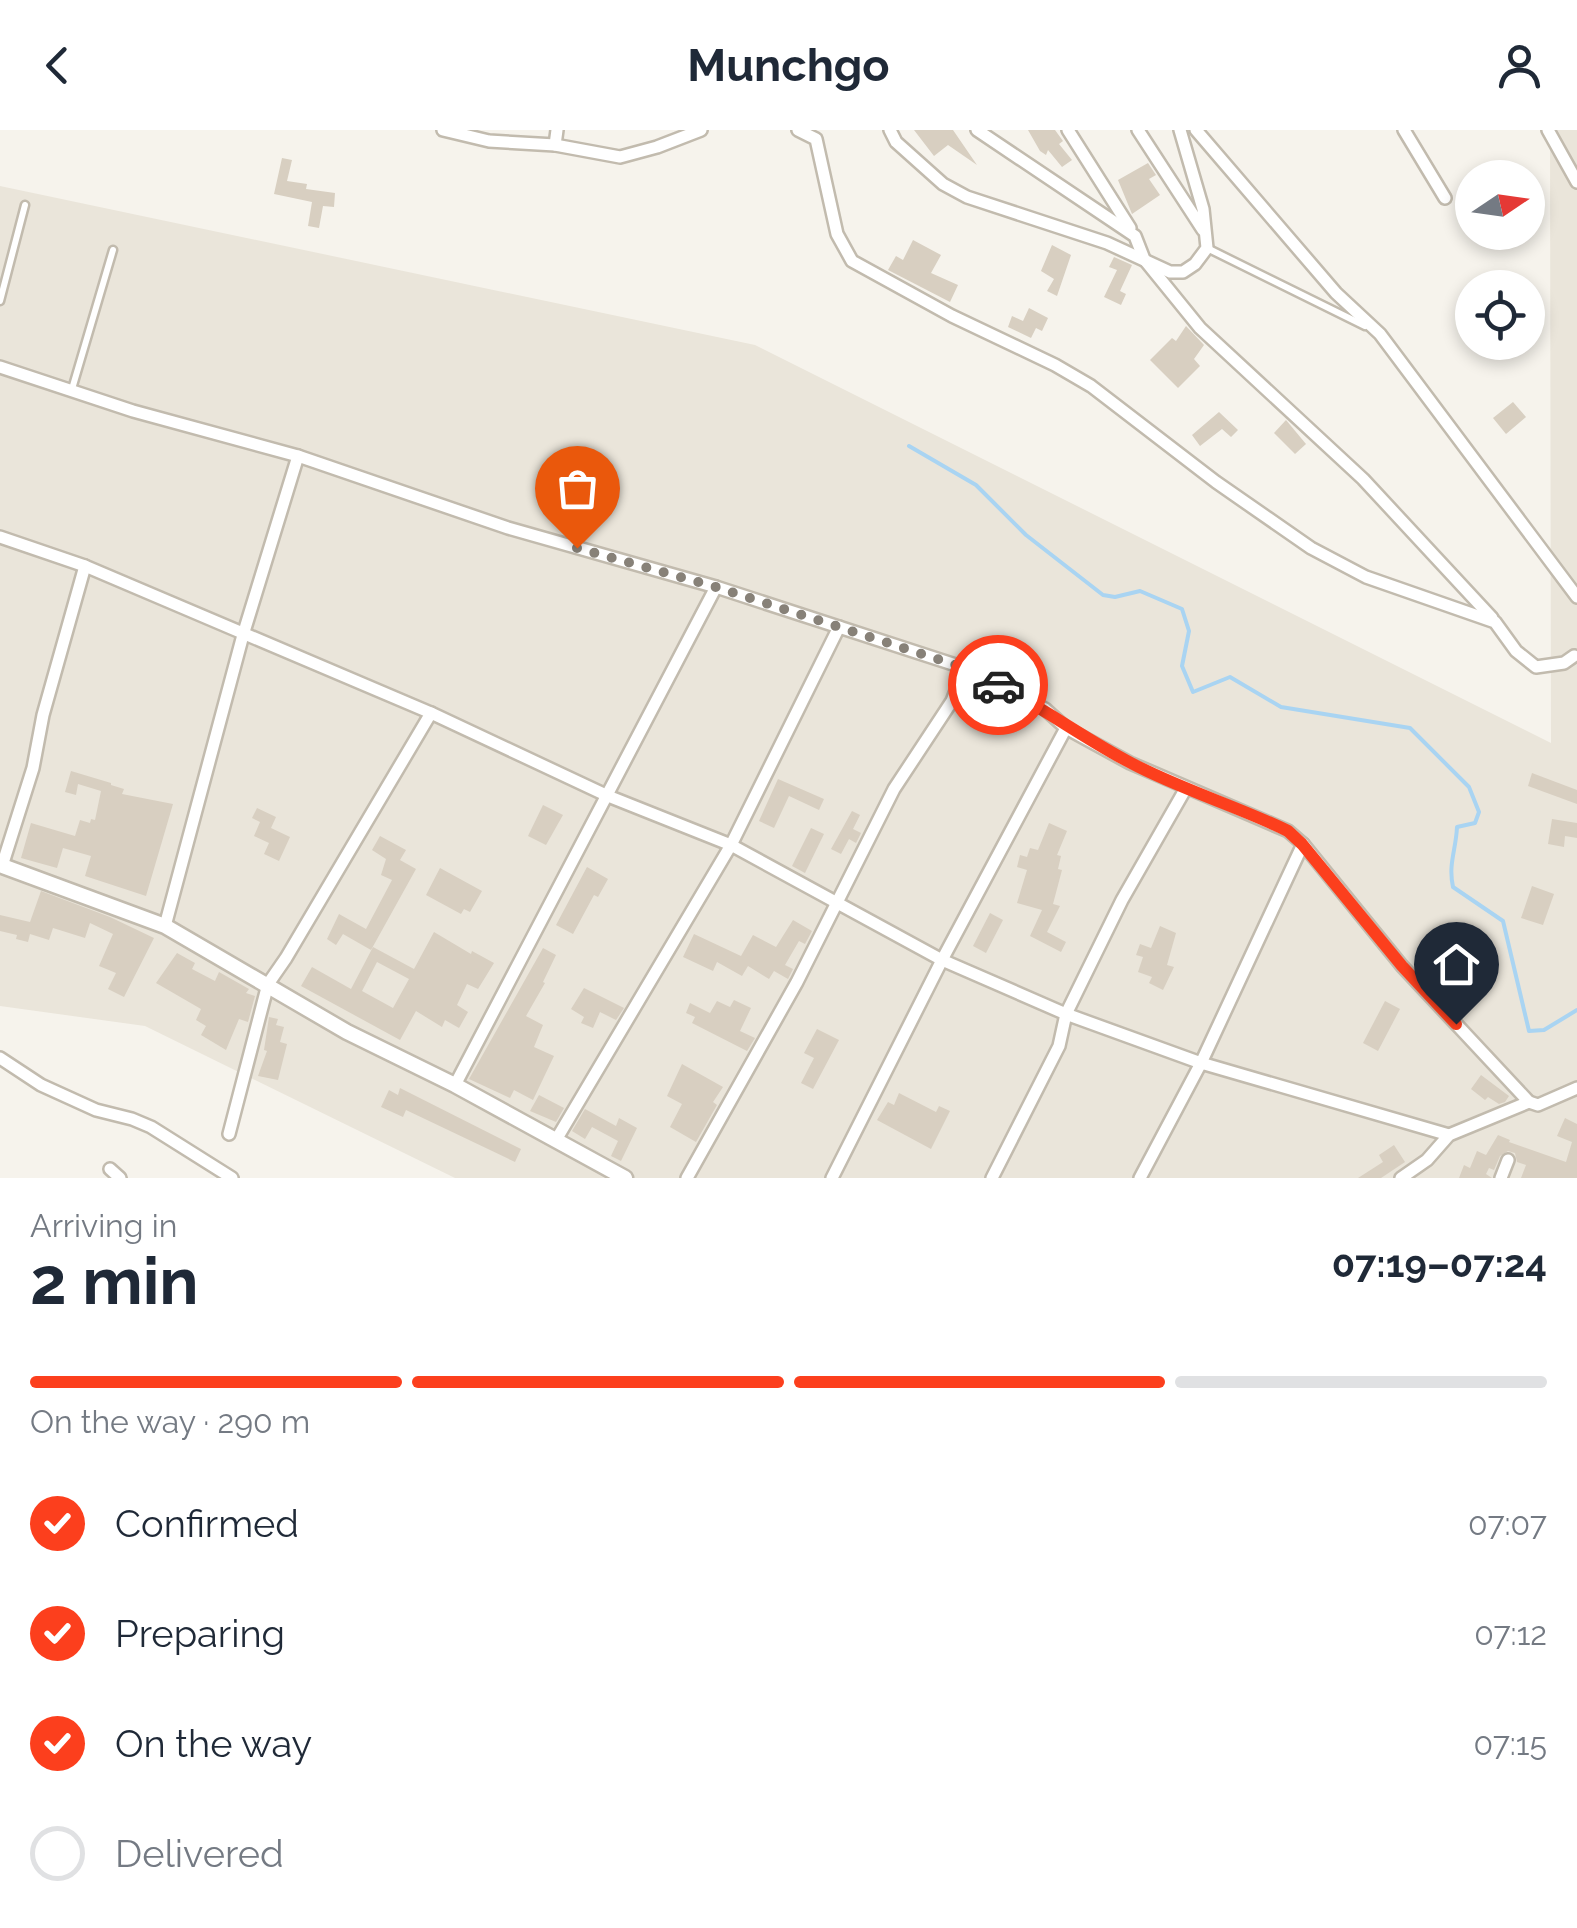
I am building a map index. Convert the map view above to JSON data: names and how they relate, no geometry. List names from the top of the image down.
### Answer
{
  "north": "right",
  "page": {
    "header": "Munchgo",
    "heading": ["2 min", "Arriving in", "07:19–07:24"],
    "bar": "On the way · 290 m",
    "list": [
      ["Confirmed", "07:07"],
      ["Preparing", "07:12"],
      ["On the way", "07:15"],
      "Delivered"
    ]
  }
}
